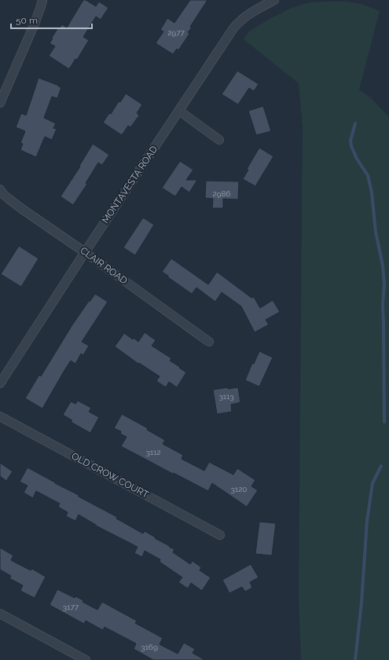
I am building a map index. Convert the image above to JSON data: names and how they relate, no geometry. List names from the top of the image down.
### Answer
{
  "streets": {
    "street": ["MONTAVESTA ROAD", "CLAIR ROAD", "OLD CROW COURT"]
  },
  "crossings": [
    ["MONTAVESTA ROAD", "CLAIR ROAD"]
  ],
  "house_numbers": [
    "2977",
    "2986",
    "3113",
    "3112",
    "3120",
    "3177",
    "3169"
  ],
  "scale_bar": "50 m"
}
